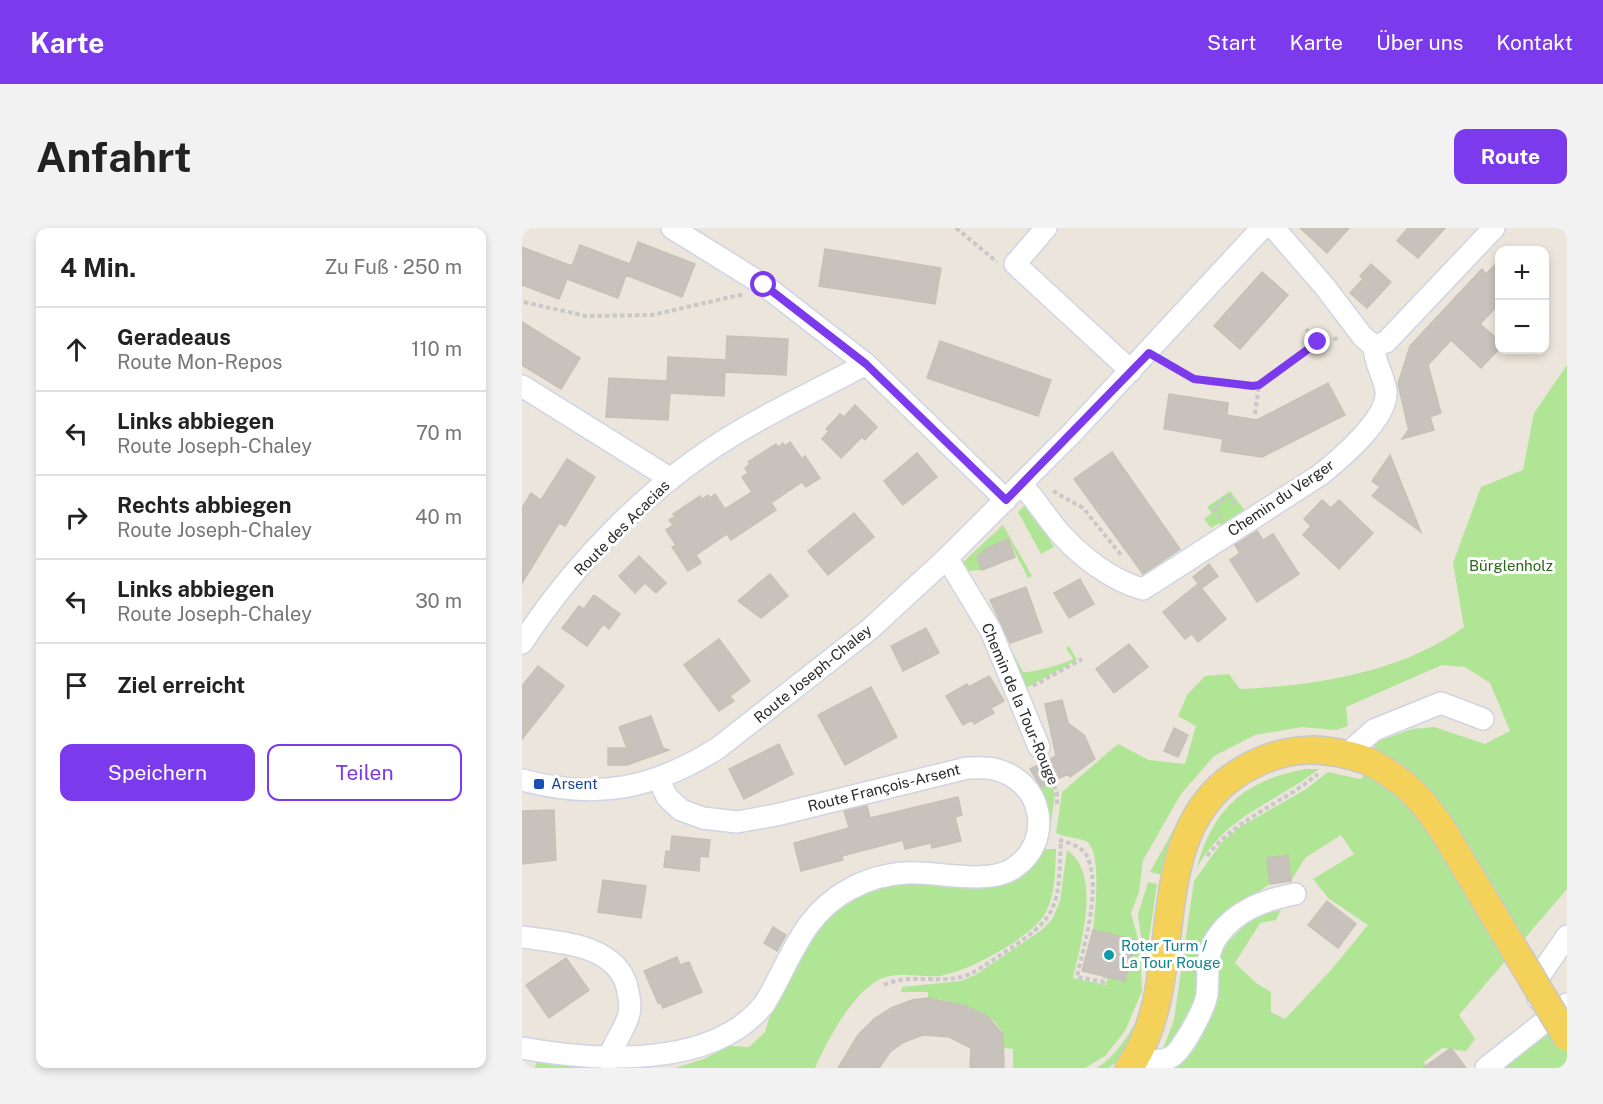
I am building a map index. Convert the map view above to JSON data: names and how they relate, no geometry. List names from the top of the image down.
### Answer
{
  "streets": {
    "street": [
      "Chemin du Verger",
      "Route des Acacias",
      "Route Joseph-Chaley",
      "Chemin de la Tour-Rouge",
      "Route François-Arsent"
    ]
  },
  "crossings": [
    ["Chemin du Verger", "Route Joseph-Chaley"],
    ["Route Joseph-Chaley", "Chemin de la Tour-Rouge"],
    ["Route Joseph-Chaley", "Route François-Arsent"]
  ],
  "parks": ["Bürglenholz"],
  "places": {
    "transit": ["Arsent"],
    "other": ["Roter Turm / La Tour Rouge"]
  },
  "page": {
    "header": "Karte",
    "nav": [
      "Start",
      "Karte",
      "Über uns",
      "Kontakt"
    ],
    "buttons": [
      "Route",
      ["Speichern", "Teilen"]
    ],
    "title": "Anfahrt",
    "heading": ["4 Min.", "Zu Fuß · 250 m"],
    "map_buttons": ["+", "−"],
    "list": [
      ["Geradeaus", "Route Mon-Repos", "110 m"],
      ["Links abbiegen", "Route Joseph-Chaley", "70 m"],
      ["Rechts abbiegen", "Route Joseph-Chaley", "40 m"],
      ["Links abbiegen", "Route Joseph-Chaley", "30 m"],
      "Ziel erreicht"
    ]
  }
}
